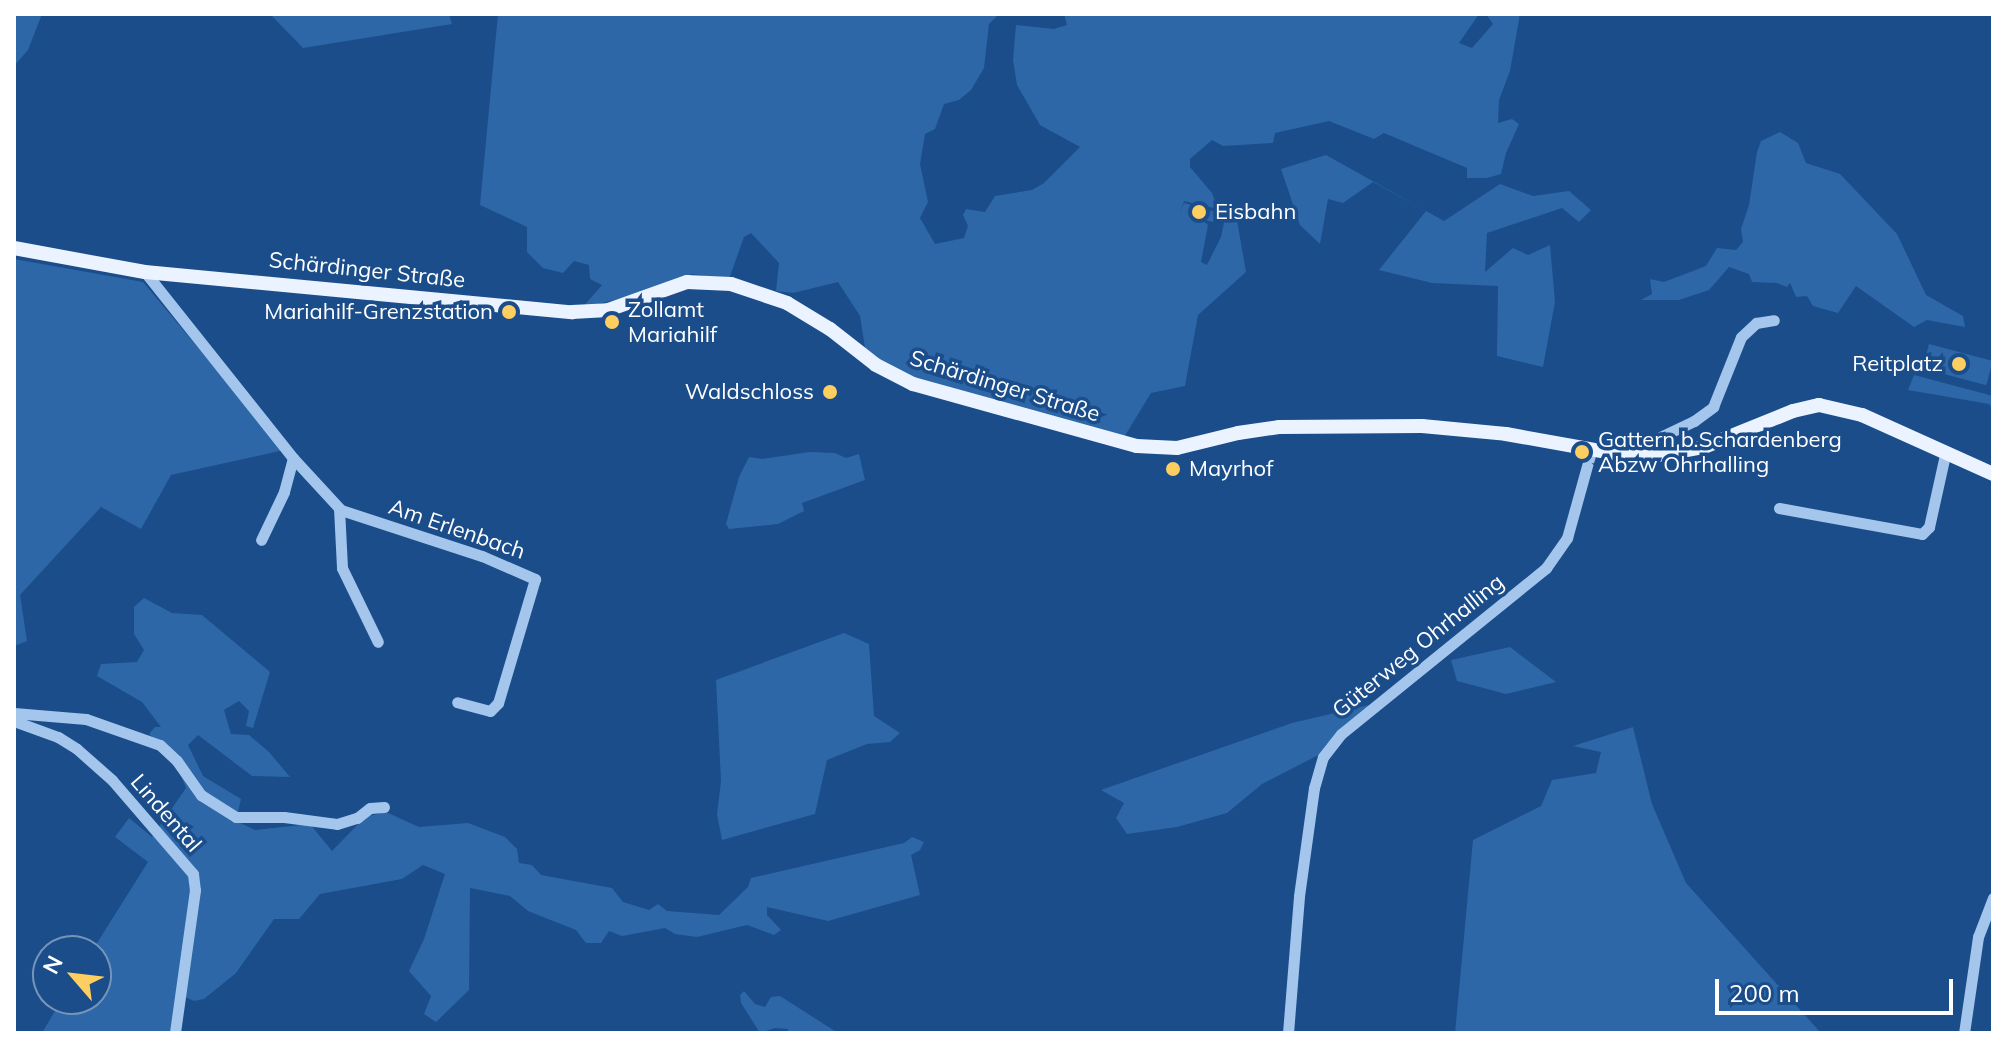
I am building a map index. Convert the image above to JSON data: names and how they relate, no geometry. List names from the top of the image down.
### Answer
{
  "streets": {
    "main road": ["Schärdinger Straße"],
    "street": ["Am Erlenbach", "Güterweg Ohrhalling", "Lindental"]
  },
  "crossings": [
    ["Schärdinger Straße", "Güterweg Ohrhalling"]
  ],
  "places": [
    "Eisbahn",
    "Mariahilf-Grenzstation",
    "Zollamt Mariahilf",
    "Reitplatz",
    "Waldschloss",
    "Gattern b.Schardenberg Abzw Ohrhalling",
    "Mayrhof"
  ],
  "scale_bar": "200 m",
  "north": "top left"
}
